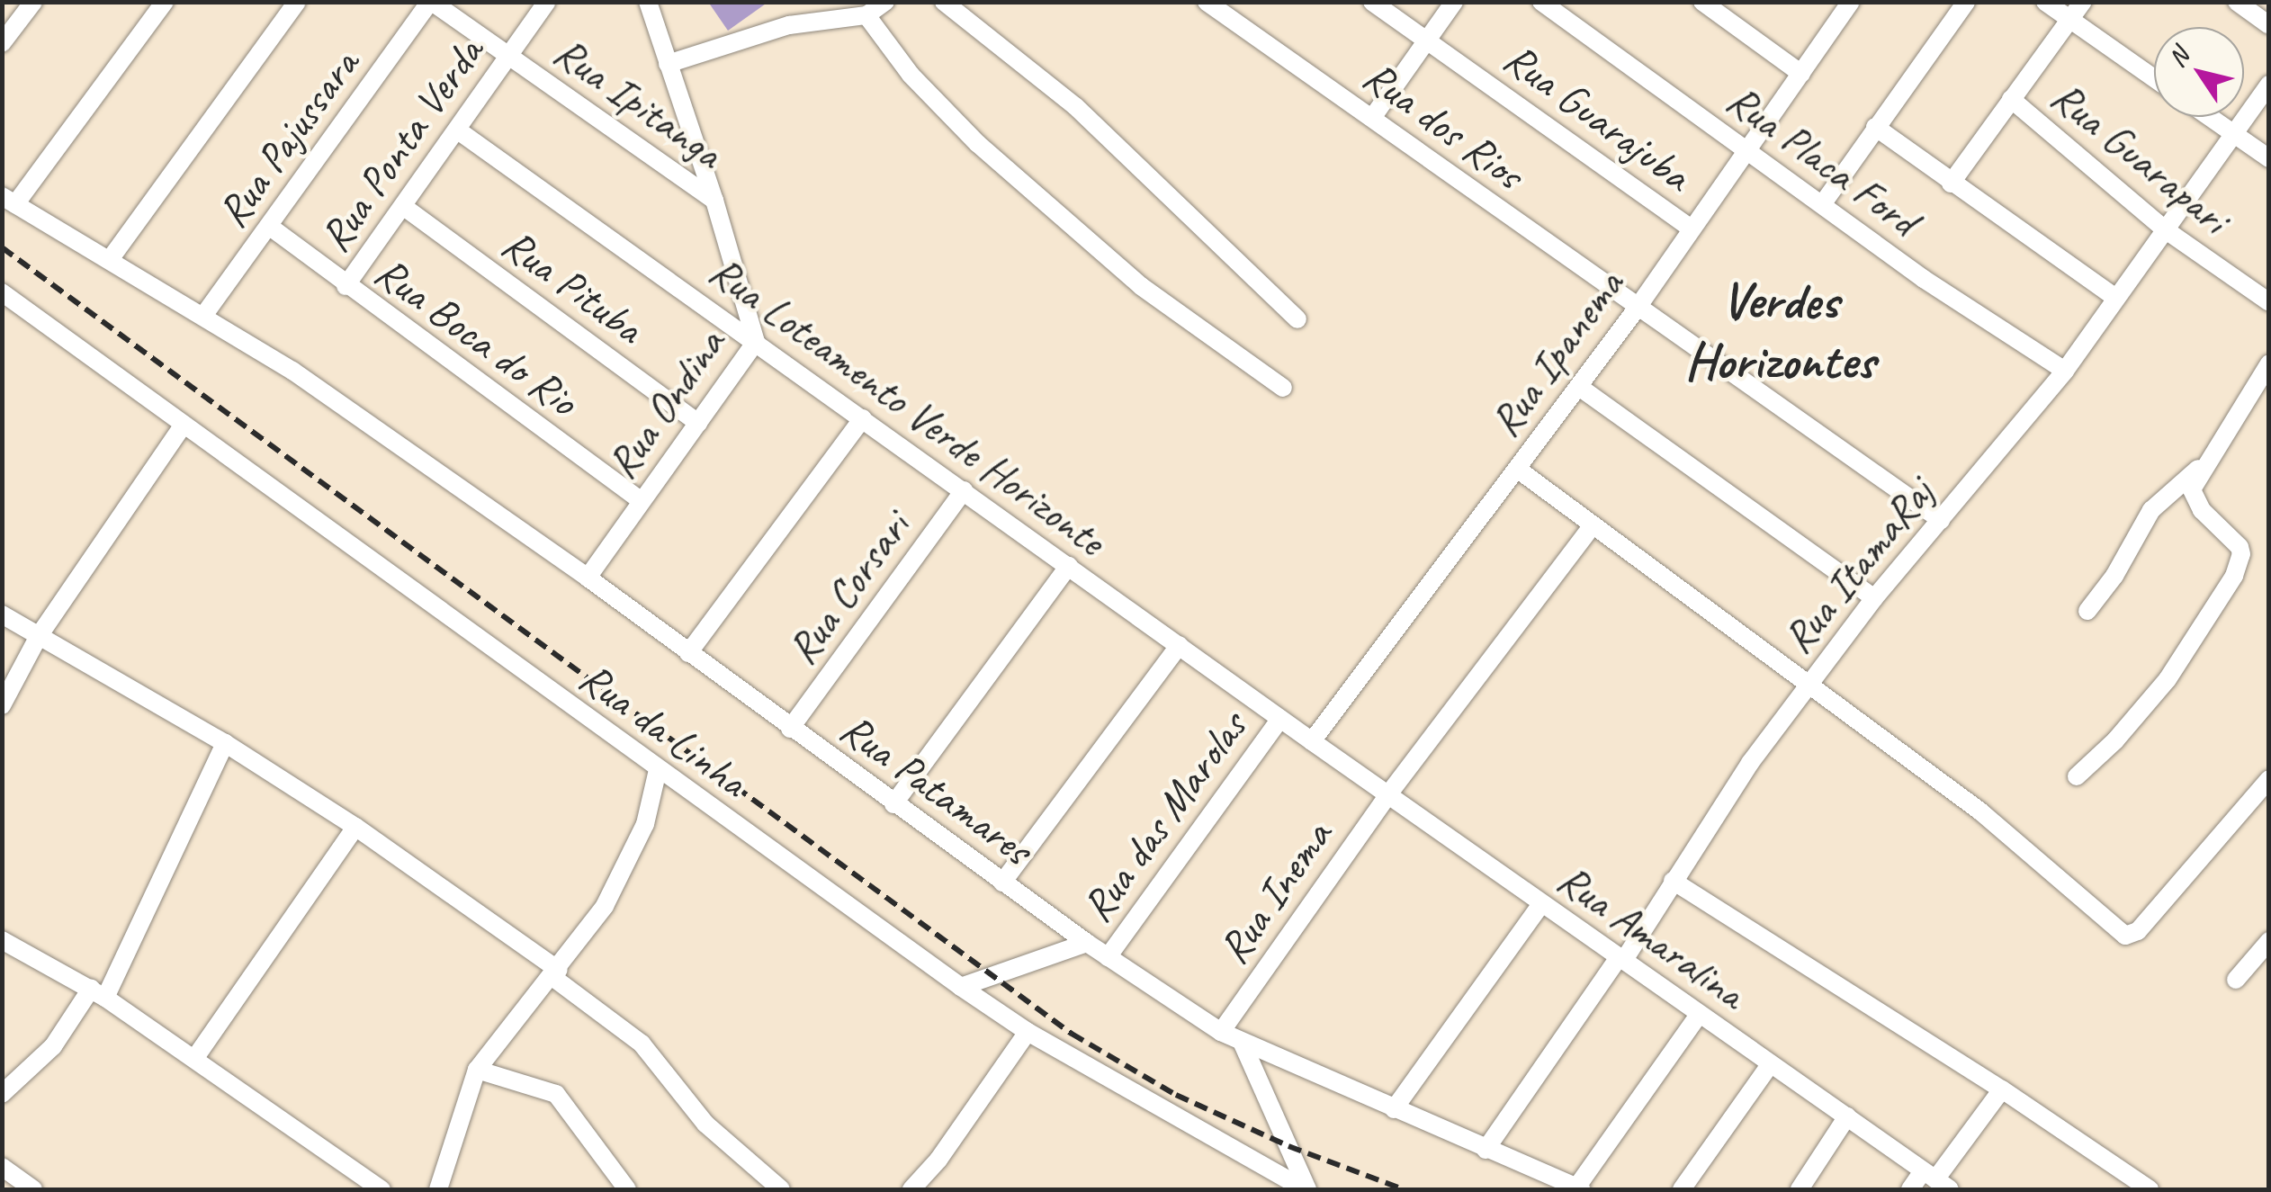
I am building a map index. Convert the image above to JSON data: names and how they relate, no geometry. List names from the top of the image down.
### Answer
{
  "streets": {
    "street": [
      "Rua Ipitanga",
      "Rua Guarajuba",
      "Rua dos Rios",
      "Rua Pajussara",
      "Rua Ponta Verda",
      "Rua Guarapari",
      "Rua Placa Ford",
      "Rua Pituba",
      "Rua Boca do Rio",
      "Rua Ipanema",
      "Rua Ondina",
      "Rua Loteamento Verde Horizonte",
      "Rua ItamaRaj",
      "Rua Corsari",
      "Rua da Linha",
      "Rua Patamares",
      "Rua das Marolas",
      "Rua Inema",
      "Rua Amaralina"
    ]
  },
  "crossings": [
    ["Rua Ipitanga", "Rua Pajussara"],
    ["Rua Ipitanga", "Rua Ponta Verda"],
    ["Rua Ipitanga", "Rua Ondina"],
    ["Rua Guarajuba", "Rua Ipanema"],
    ["Rua dos Rios", "Rua Ipanema"],
    ["Rua dos Rios", "Rua ItamaRaj"],
    ["Rua Pajussara", "Rua Boca do Rio"],
    ["Rua Pajussara", "Rua Patamares"],
    ["Rua Ponta Verda", "Rua Pituba"],
    ["Rua Ponta Verda", "Rua Boca do Rio"],
    ["Rua Ponta Verda", "Rua Loteamento Verde Horizonte"],
    ["Rua Guarapari", "Rua ItamaRaj"],
    ["Rua Placa Ford", "Rua Ipanema"],
    ["Rua Placa Ford", "Rua ItamaRaj"],
    ["Rua Pituba", "Rua Ondina"],
    ["Rua Boca do Rio", "Rua Ondina"],
    ["Rua Ipanema", "Rua Loteamento Verde Horizonte"],
    ["Rua Ipanema", "Rua Amaralina"],
    ["Rua Ondina", "Rua Loteamento Verde Horizonte"],
    ["Rua Ondina", "Rua Patamares"],
    ["Rua Loteamento Verde Horizonte", "Rua Corsari"],
    ["Rua Loteamento Verde Horizonte", "Rua das Marolas"],
    ["Rua Loteamento Verde Horizonte", "Rua Amaralina"],
    ["Rua ItamaRaj", "Rua Patamares"],
    ["Rua ItamaRaj", "Rua Amaralina"],
    ["Rua Corsari", "Rua Patamares"],
    ["Rua Patamares", "Rua das Marolas"],
    ["Rua Patamares", "Rua Inema"],
    ["Rua Inema", "Rua Amaralina"]
  ],
  "districts": ["Verdes Horizontes"],
  "north": "top left"
}
